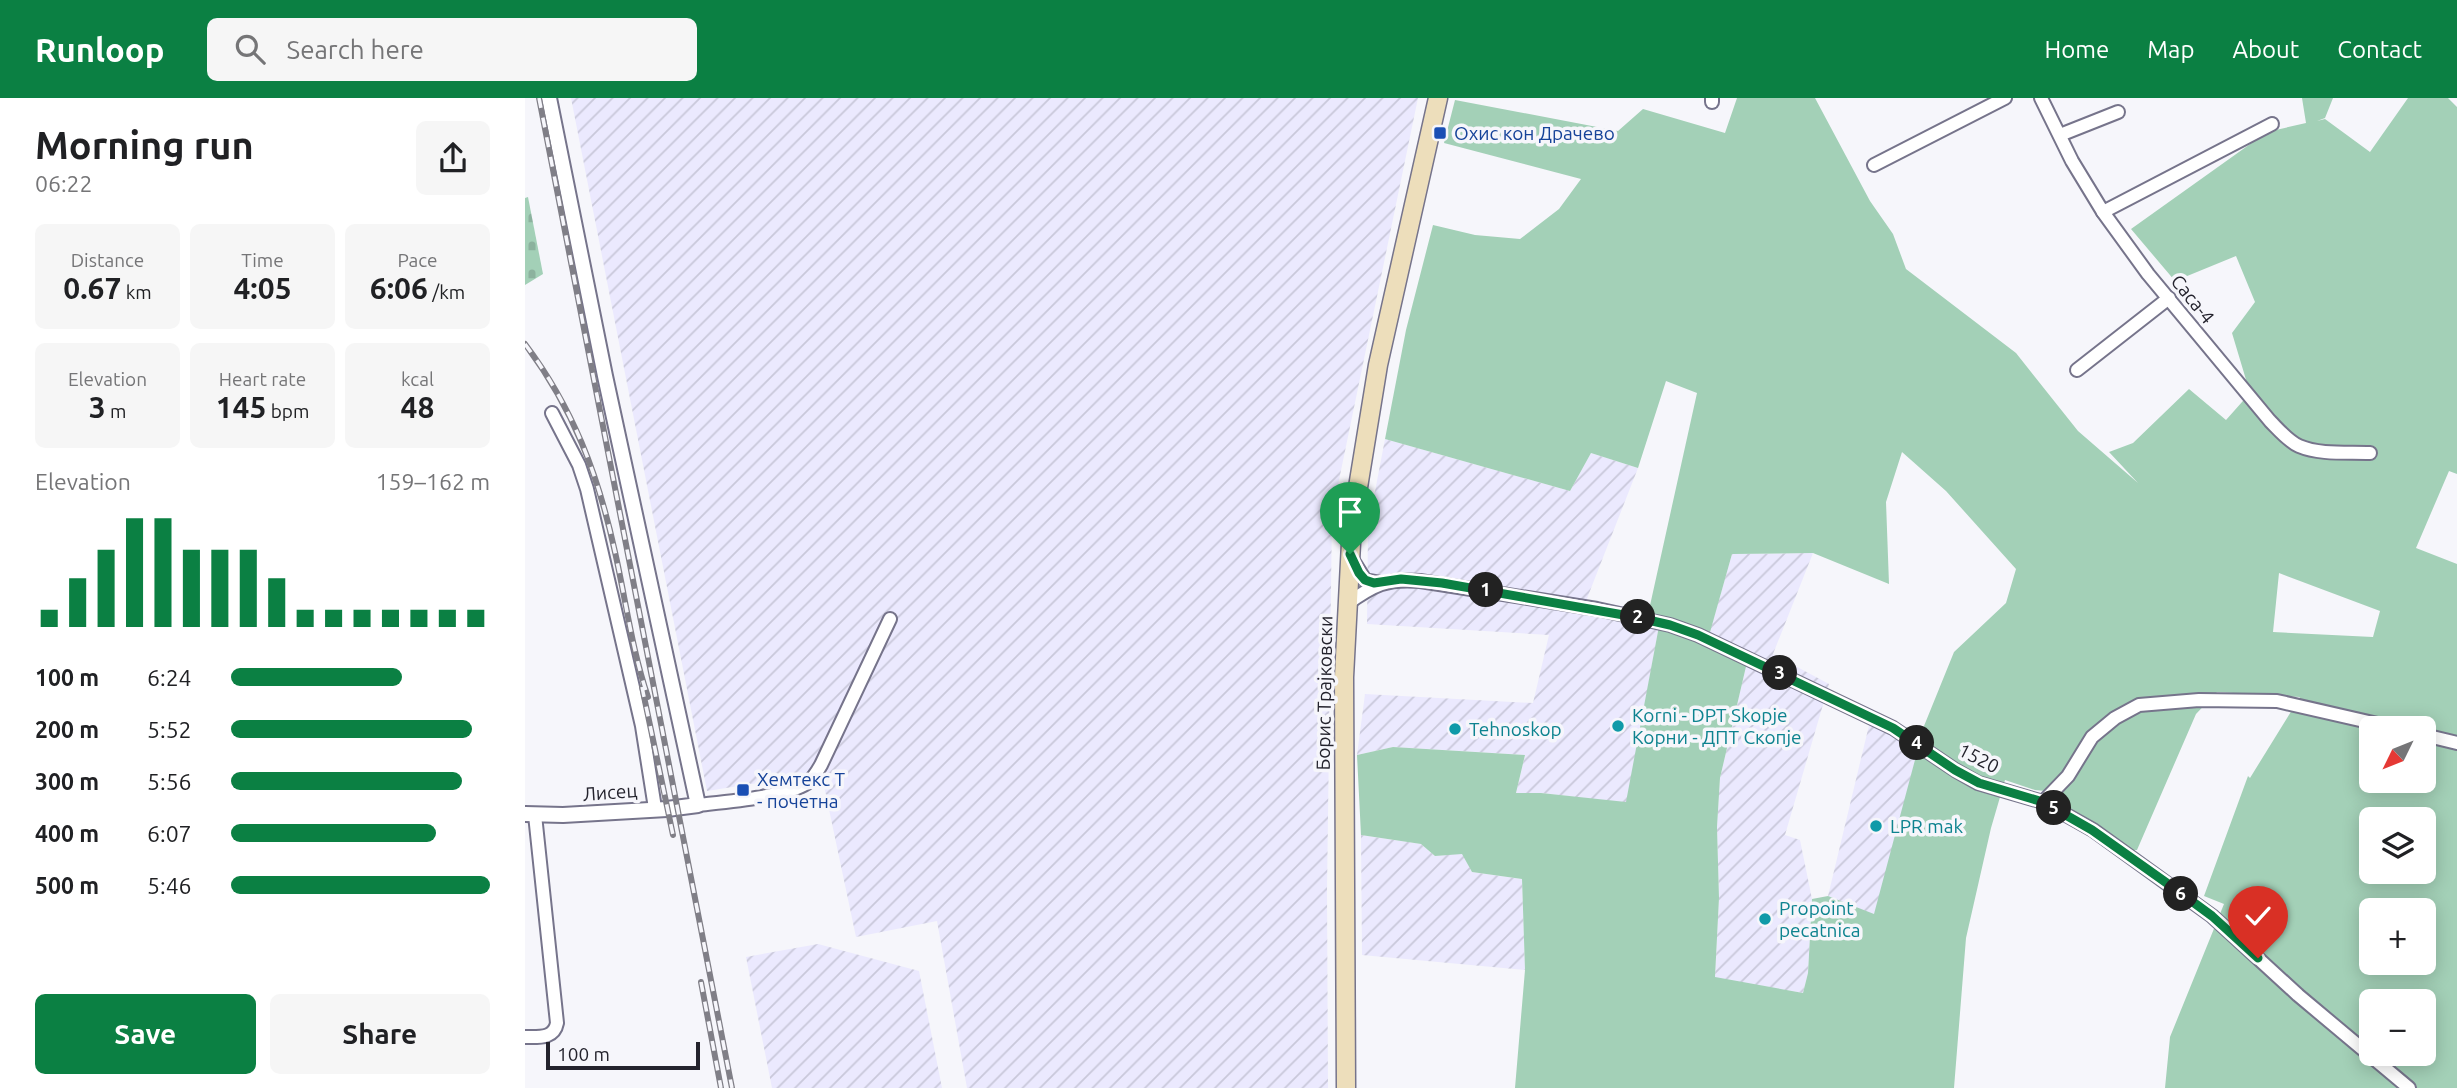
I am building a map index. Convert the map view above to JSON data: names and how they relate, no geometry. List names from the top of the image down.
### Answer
{
  "streets": {
    "main road": ["Борис Трајковски"],
    "street": ["Саса-4", "1520", "Лисец"]
  },
  "crossings": [
    ["Борис Трајковски", "1520"]
  ],
  "places": {
    "transit": ["Охис кон Драчево", "Хемтекс Т - почетна"],
    "other": [
      "Korni - DPT Skopje Корни - ДПТ Скопје",
      "Tehnoskop",
      "LPR mak",
      "Propoint pecatnica"
    ]
  },
  "scale_bar": "100 m",
  "north": "bottom left",
  "page": {
    "header": "Runloop",
    "search": "Search here",
    "nav": [
      "Home",
      "Map",
      "About",
      "Contact"
    ],
    "heading": ["Morning run", "06:22"],
    "stats": [
      ["Distance", "0.67 km"],
      ["Time", "4:05"],
      ["Pace", "6:06 /km"],
      ["Elevation", "3 m"],
      ["Heart rate", "145 bpm"],
      ["kcal", "48"]
    ],
    "chart": ["Elevation", "159–162 m"],
    "pins": [
      "1",
      "2",
      "3",
      "4",
      "5",
      "6"
    ],
    "list": [
      {
        "name": "100 m",
        "note": "6:24"
      },
      {
        "name": "200 m",
        "note": "5:52"
      },
      {
        "name": "300 m",
        "note": "5:56"
      },
      {
        "name": "400 m",
        "note": "6:07"
      },
      {
        "name": "500 m",
        "note": "5:46"
      }
    ],
    "map_buttons": ["+", "−"],
    "buttons": ["Save", "Share"],
    "scale": "100 m"
  }
}
